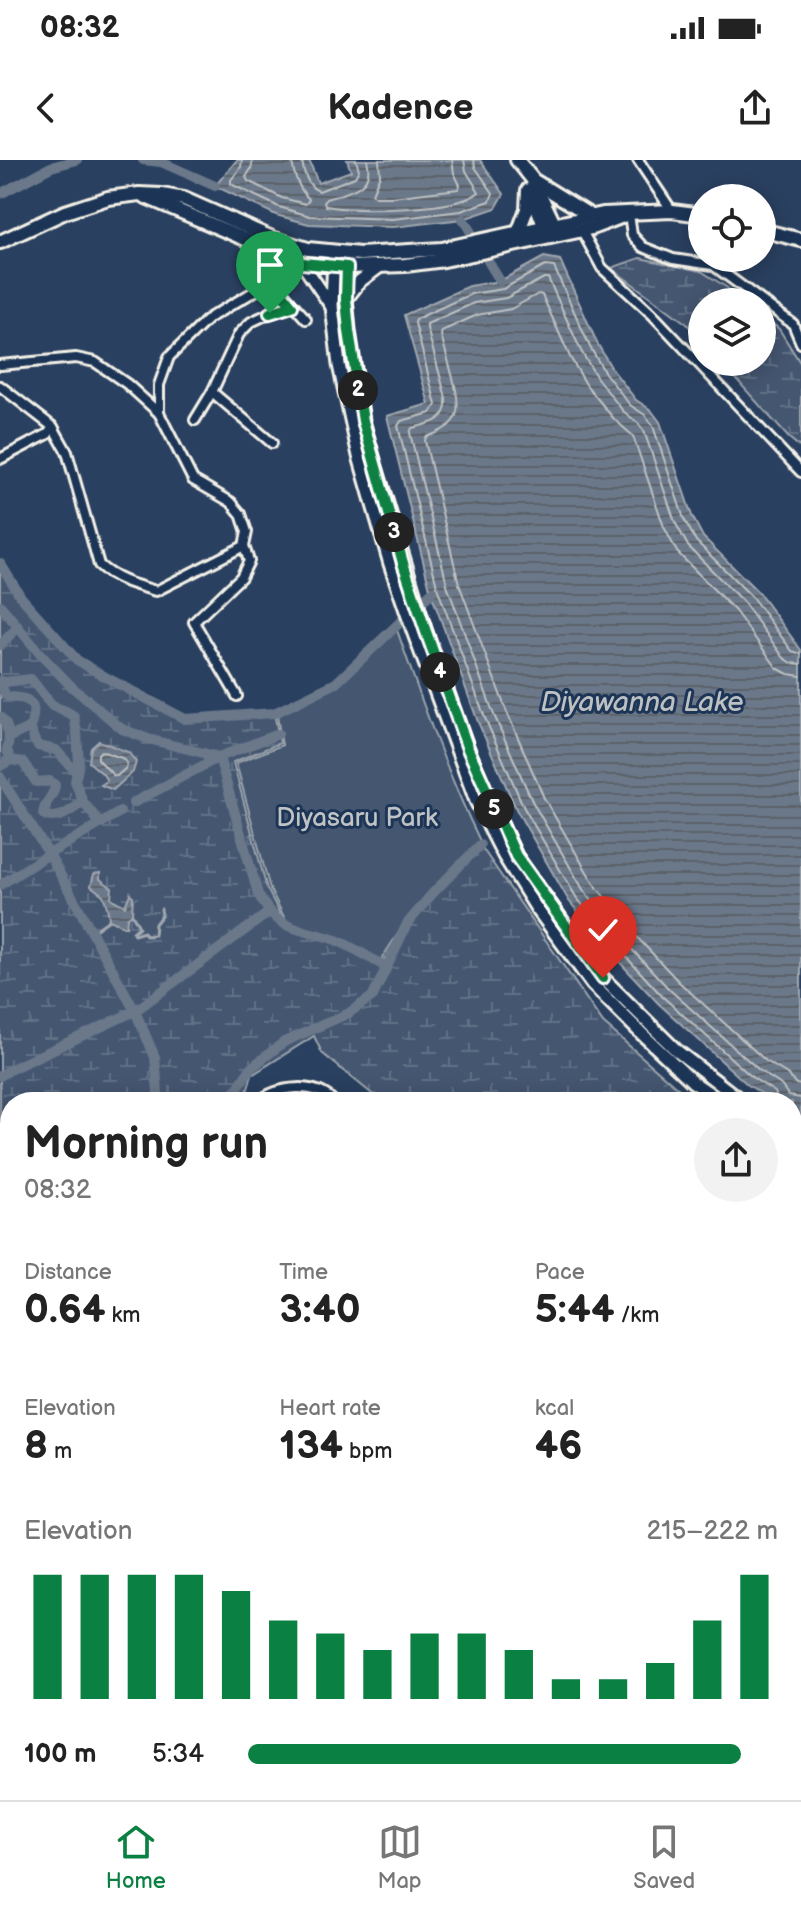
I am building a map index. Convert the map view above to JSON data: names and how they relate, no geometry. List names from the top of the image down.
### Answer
{
  "water": ["Diyawanna Lake"],
  "parks": ["Diyasaru Park"],
  "page": {
    "status": "08:32",
    "header": "Kadence",
    "pins": [
      "2",
      "3",
      "4",
      "5"
    ],
    "heading": ["Morning run", "08:32"],
    "stats": [
      ["Distance", "0.64 km"],
      ["Time", "3:40"],
      ["Pace", "5:44 /km"],
      ["Elevation", "8 m"],
      ["Heart rate", "134 bpm"],
      ["kcal", "46"]
    ],
    "chart": ["Elevation", "215–222 m"],
    "list": [
      {
        "name": "100 m",
        "note": "5:34"
      }
    ],
    "tabs": ["Home", "Map", "Saved"]
  }
}
